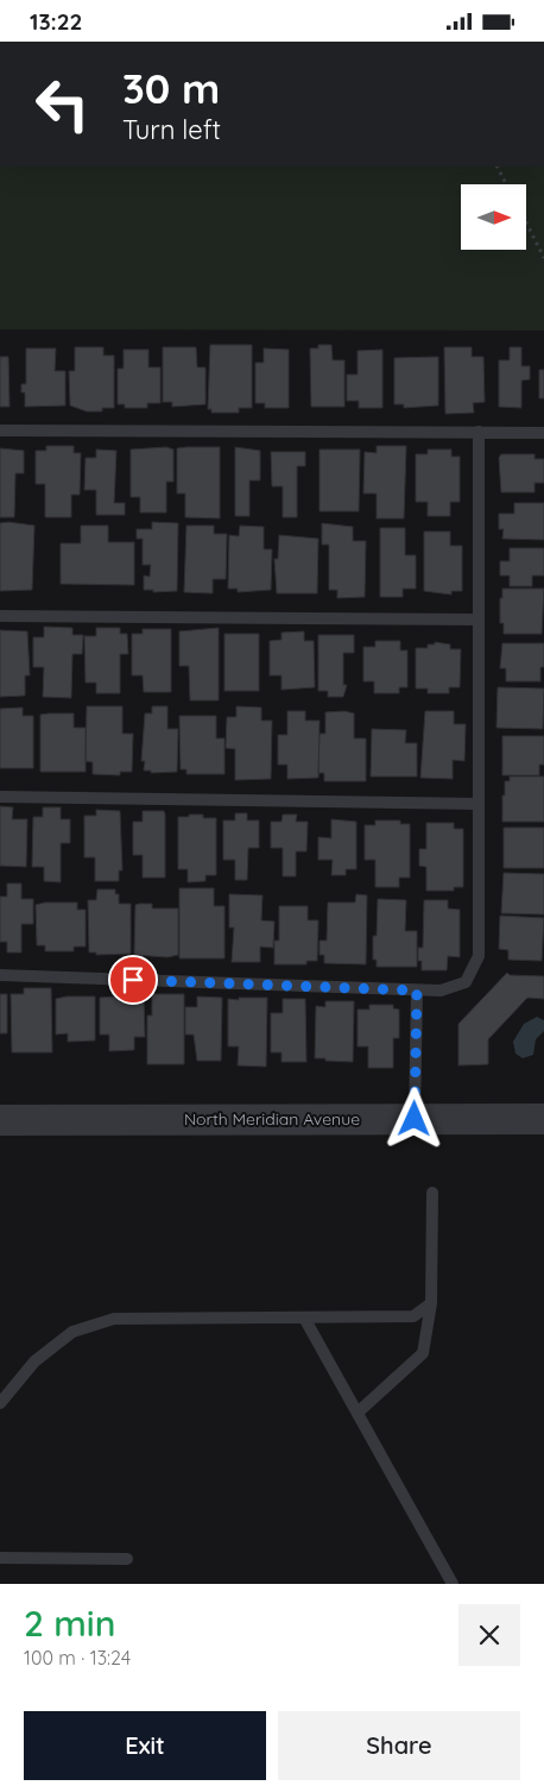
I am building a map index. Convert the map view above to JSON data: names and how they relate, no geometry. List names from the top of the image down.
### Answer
{
  "streets": {
    "street": ["North Meridian Avenue"]
  },
  "north": "right",
  "page": {
    "status": "13:22",
    "turn": ["30 m", "Turn left"],
    "heading": ["2 min", "100 m · 13:24"],
    "buttons": ["Exit", "Share"]
  }
}
